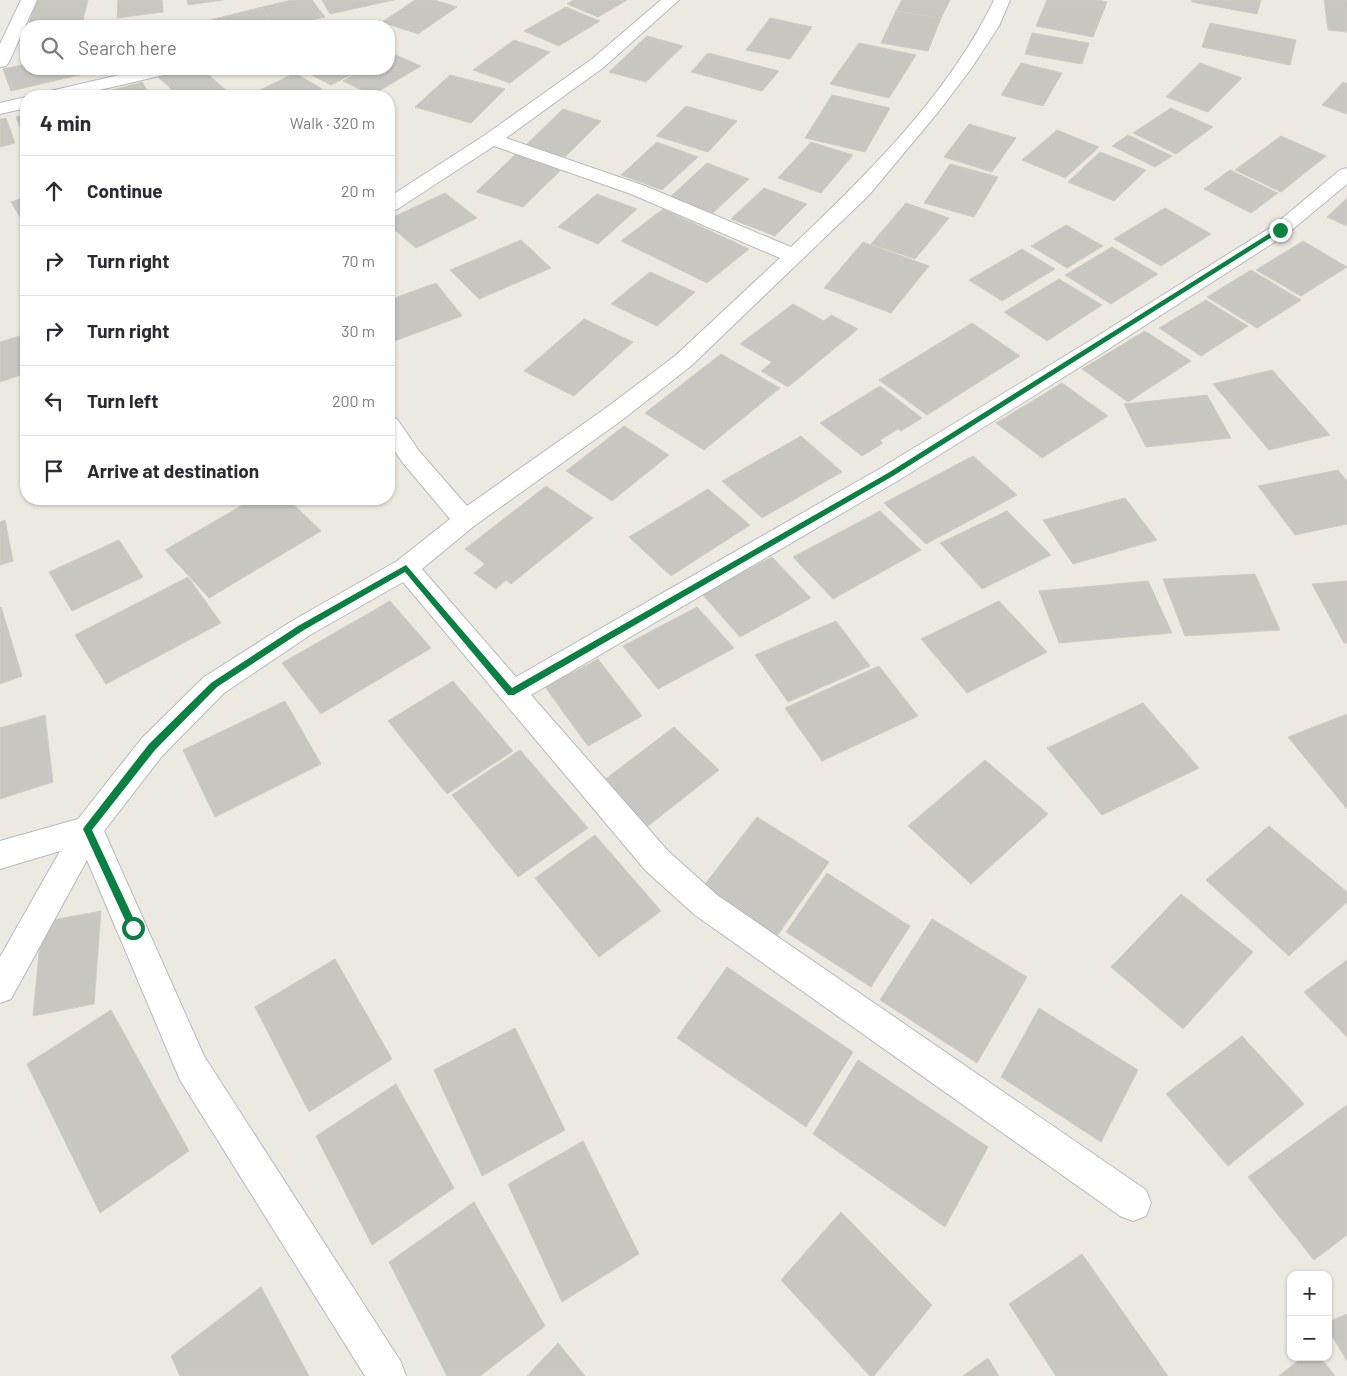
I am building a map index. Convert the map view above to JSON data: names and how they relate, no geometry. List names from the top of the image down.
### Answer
{
  "page": {
    "search": "Search here",
    "heading": ["4 min", "Walk · 320 m"],
    "list": [
      ["Continue", "20 m"],
      ["Turn right", "70 m"],
      ["Turn right", "30 m"],
      ["Turn left", "200 m"],
      "Arrive at destination"
    ],
    "map_buttons": ["+", "−"]
  }
}
